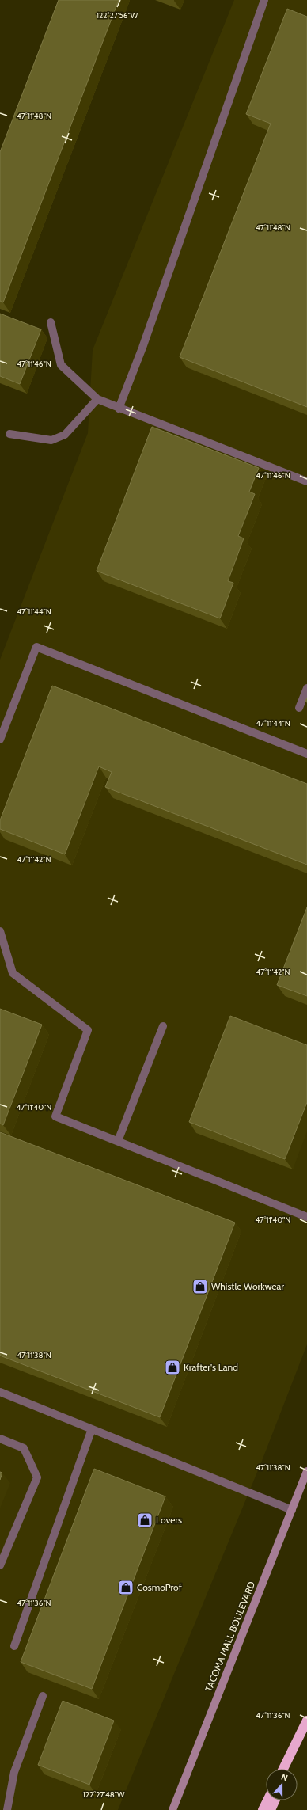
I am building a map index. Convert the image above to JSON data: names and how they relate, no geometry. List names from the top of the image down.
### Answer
{
  "streets": {
    "main road": ["TACOMA MALL BOULEVARD"]
  },
  "places": {
    "shop": [
      "Whistle Workwear",
      "Krafter's Land",
      "Lovers",
      "CosmoProf"
    ]
  },
  "north": "top",
  "coordinates": [
    "122°27'56\"W",
    "47°11'48\"N",
    "47°11'46\"N",
    "47°11'44\"N",
    "47°11'42\"N",
    "47°11'40\"N",
    "47°11'38\"N",
    "47°11'36\"N",
    "122°27'48\"W"
  ]
}
